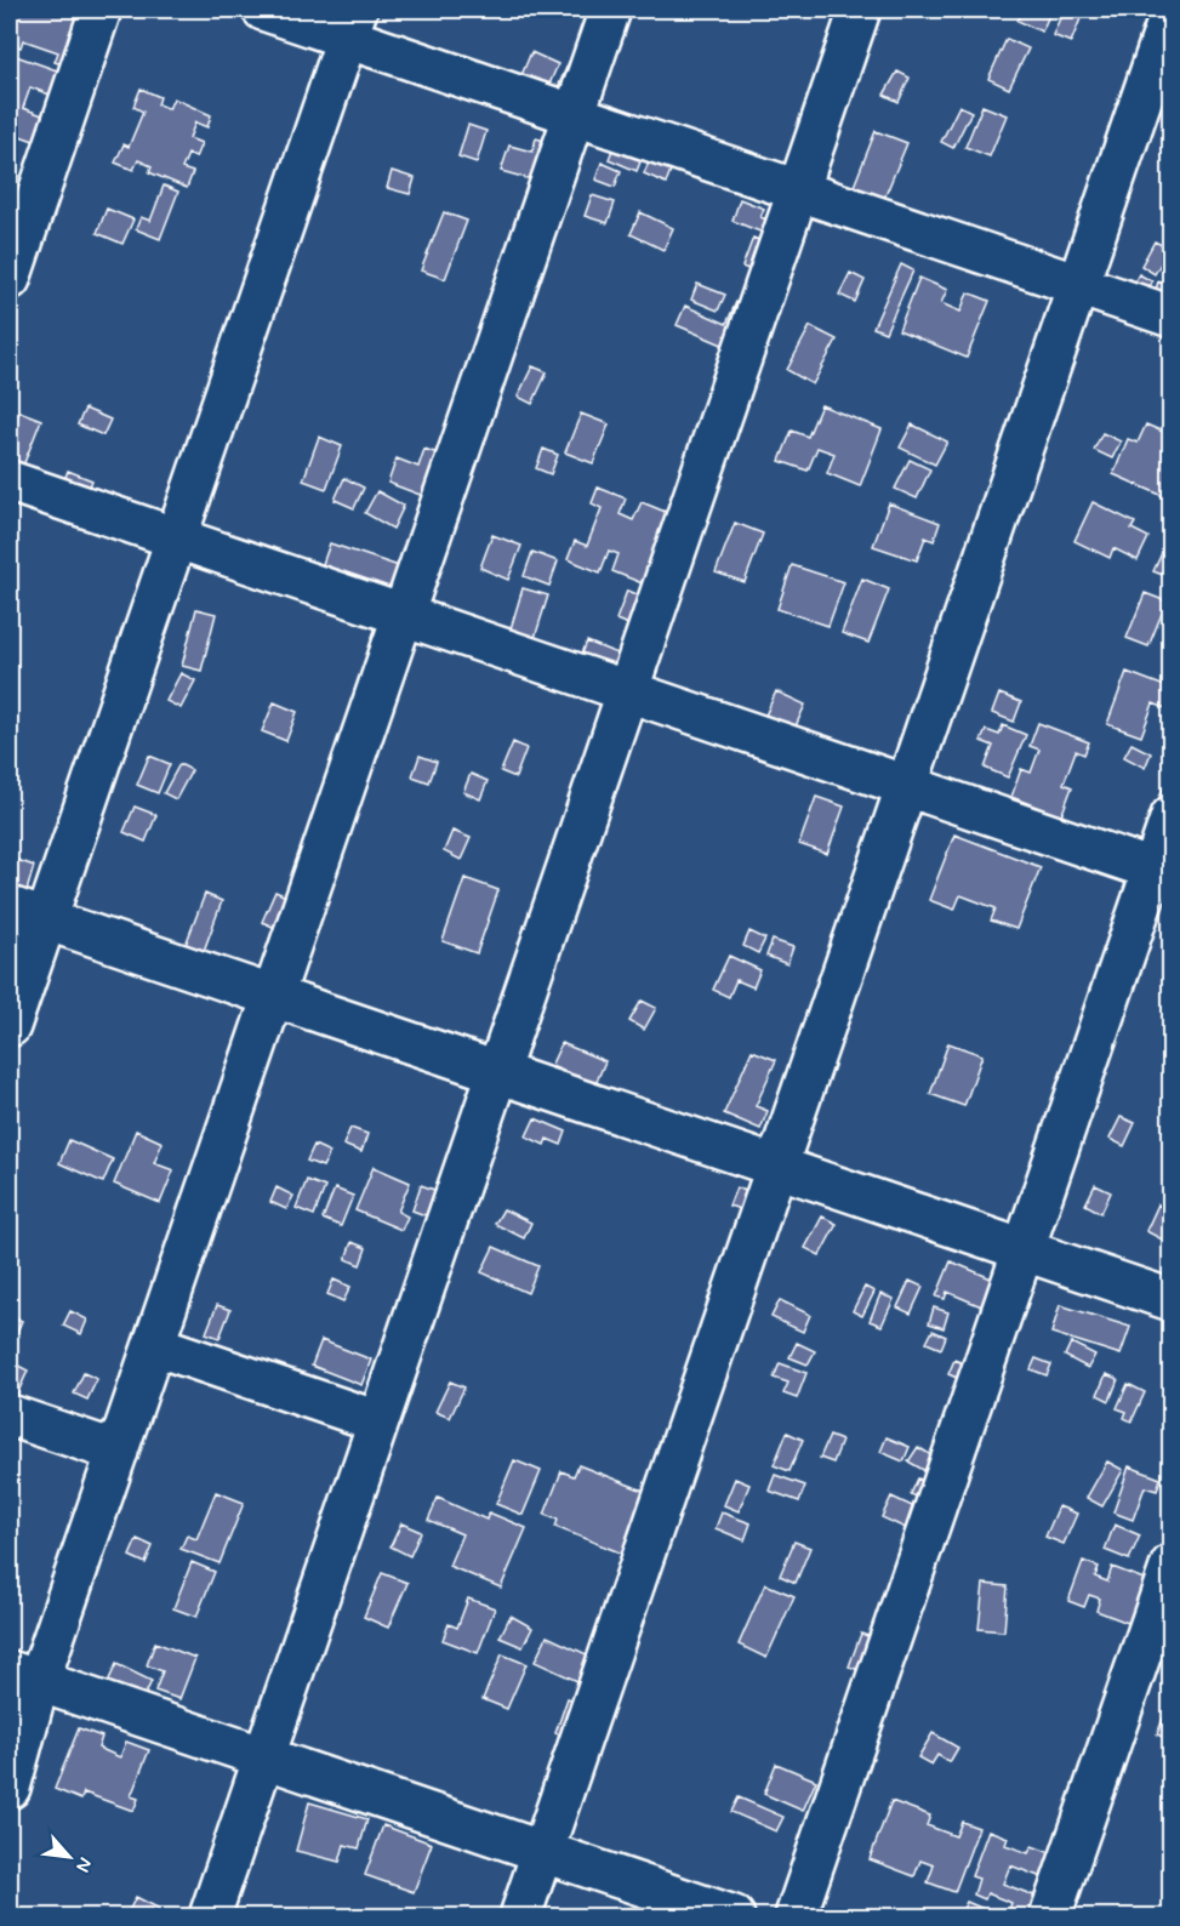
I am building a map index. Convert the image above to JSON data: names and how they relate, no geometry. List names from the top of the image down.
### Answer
{
  "north": "bottom right"
}
